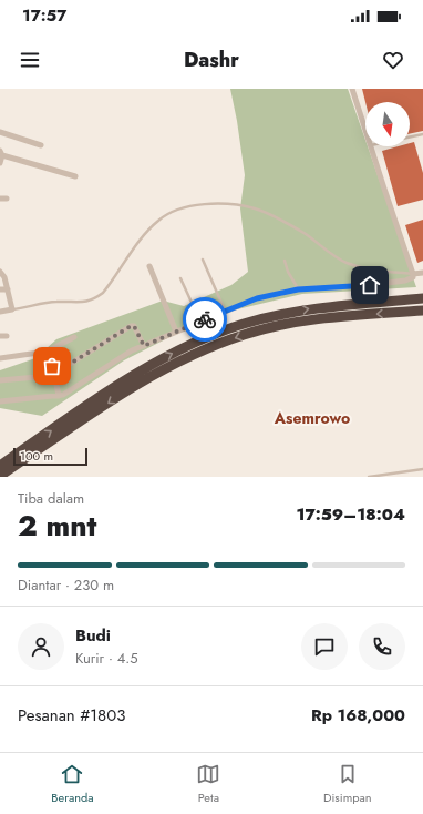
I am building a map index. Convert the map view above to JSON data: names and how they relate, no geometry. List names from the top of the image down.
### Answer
{
  "districts": ["Asemrowo"],
  "scale_bar": "100 m",
  "north": "bottom",
  "page": {
    "status": "17:57",
    "header": "Dashr",
    "scale": "100 m",
    "heading": ["2 mnt", "Tiba dalam", "17:59–18:04"],
    "panel": [
      "Budi",
      "Kurir · 4.5",
      "Pesanan #1803",
      "Rp 168,000"
    ],
    "bar": "Diantar · 230 m",
    "tabs": ["Beranda", "Peta", "Disimpan"]
  }
}
